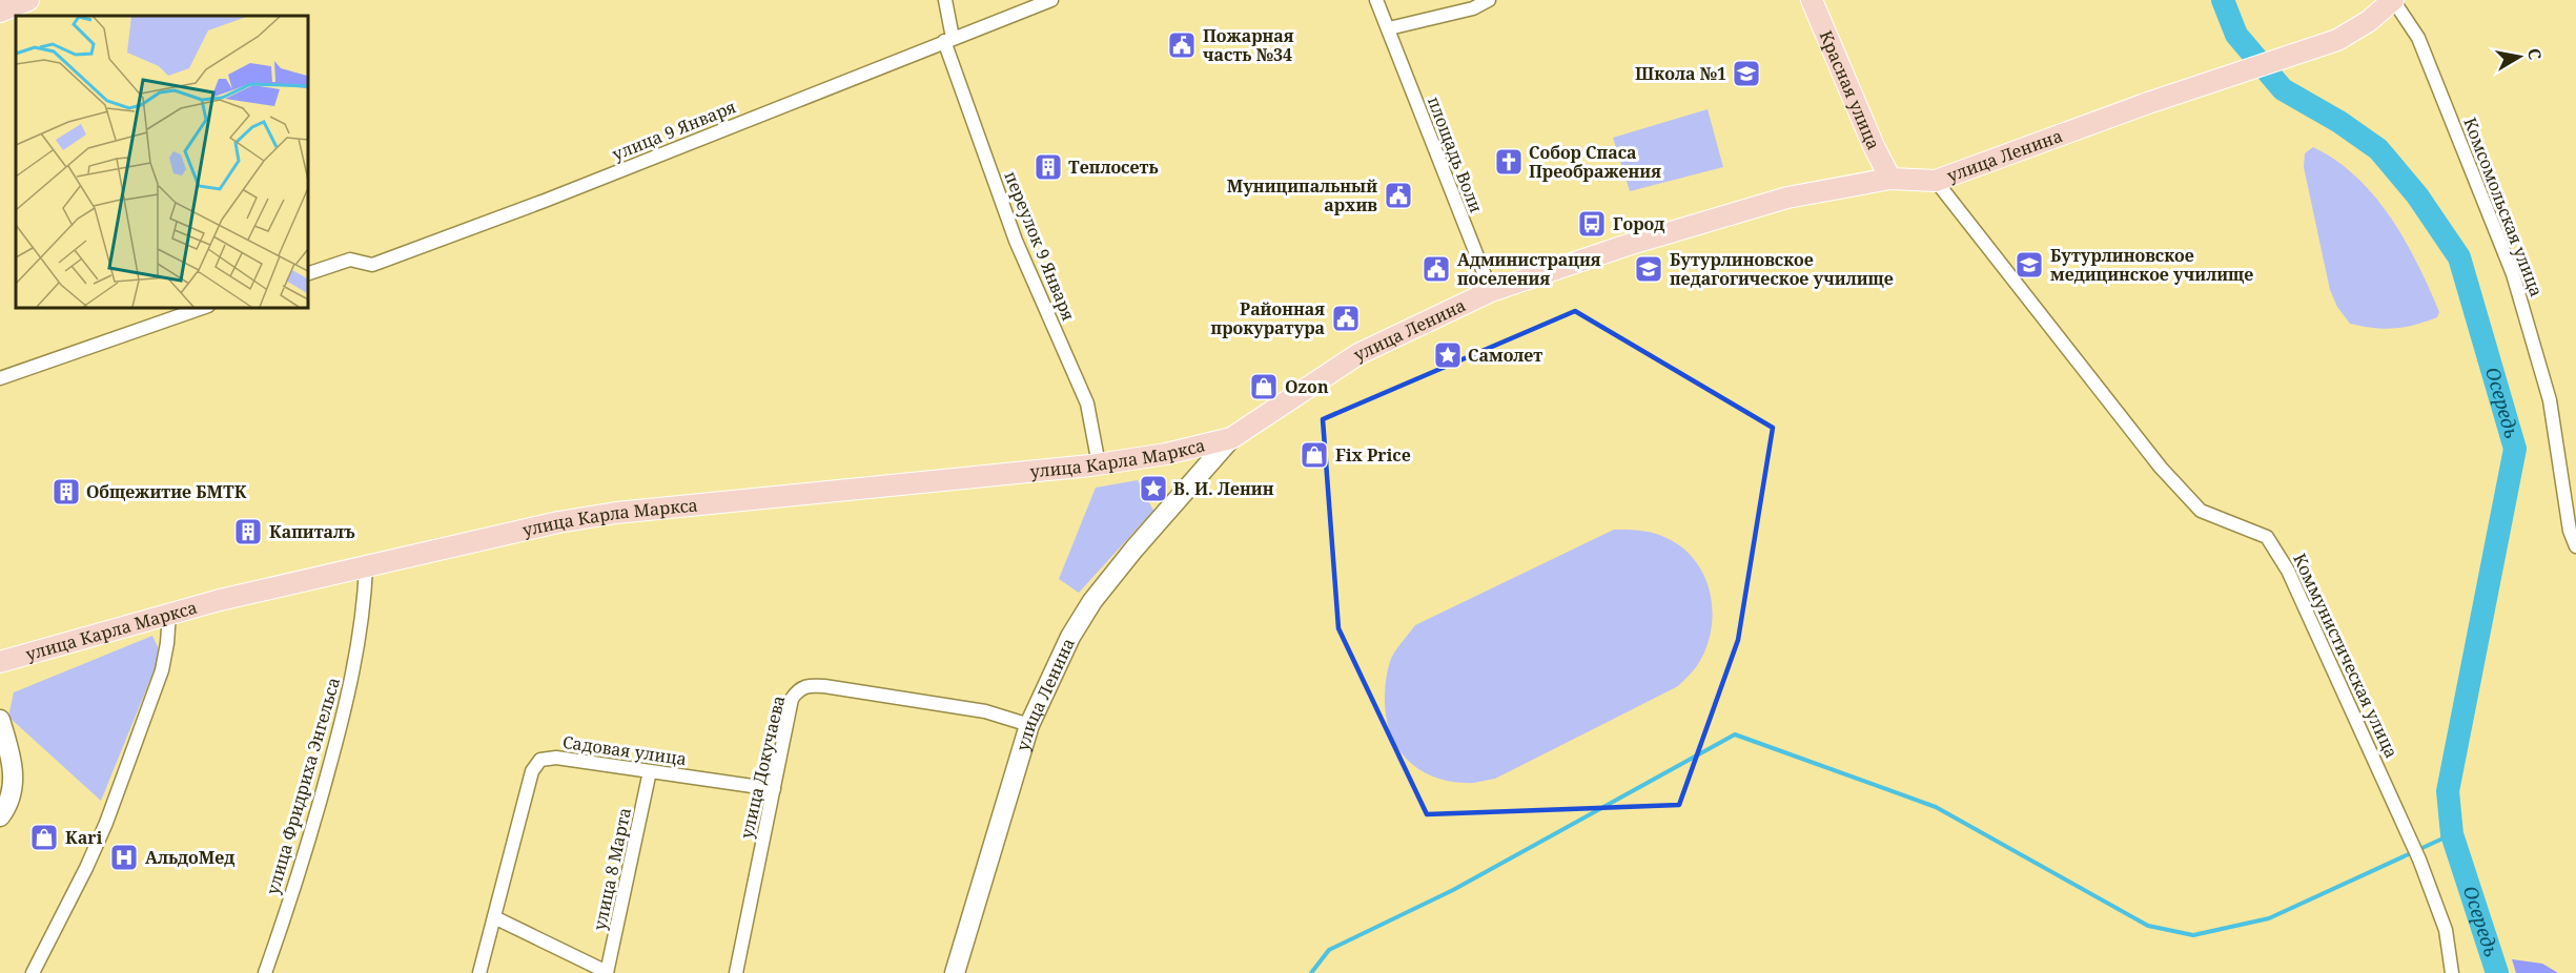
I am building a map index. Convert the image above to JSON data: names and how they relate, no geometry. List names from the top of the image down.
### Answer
{
  "streets": {
    "main road": ["Красная улица", "улица Ленина", "улица Карла Маркса"],
    "street": [
      "улица 9 Января",
      "площадь Воли",
      "Комсомольская улица",
      "переулок 9 Января",
      "Коммунистическая улица",
      "Садовая улица",
      "улица Докучаева",
      "улица Фридриха Энгельса",
      "улица 8 Марта"
    ]
  },
  "crossings": [
    ["Красная улица", "улица Ленина"],
    ["улица 9 Января", "переулок 9 Января"],
    ["площадь Воли", "улица Ленина"],
    ["улица Ленина", "Комсомольская улица"],
    ["улица Ленина", "улица Карла Маркса"],
    ["улица Ленина", "Коммунистическая улица"],
    ["улица Ленина", "улица Докучаева"],
    ["переулок 9 Января", "улица Карла Маркса"],
    ["улица Карла Маркса", "улица Фридриха Энгельса"],
    ["Садовая улица", "улица Докучаева"],
    ["Садовая улица", "улица 8 Марта"]
  ],
  "water": ["Осередь"],
  "places": {
    "public building": [
      "Пожарная часть №34",
      "Муниципальный архив",
      "Администрация поселения",
      "Районная прокуратура"
    ],
    "school or university": ["Школа №1", "Бутурлиновское медицинское училище", "Бутурлиновское педагогическое училище"],
    "church": ["Собор Спаса Преображения"],
    "building": ["Теплосеть", "Общежитие БМТК", "Капиталъ"],
    "bus stop": ["Город"],
    "place": ["Самолет", "В. И. Ленин"],
    "shop": ["Ozon", "Fix Price", "Kari"],
    "hospital": ["АльдоМед"]
  },
  "north": "right"
}
